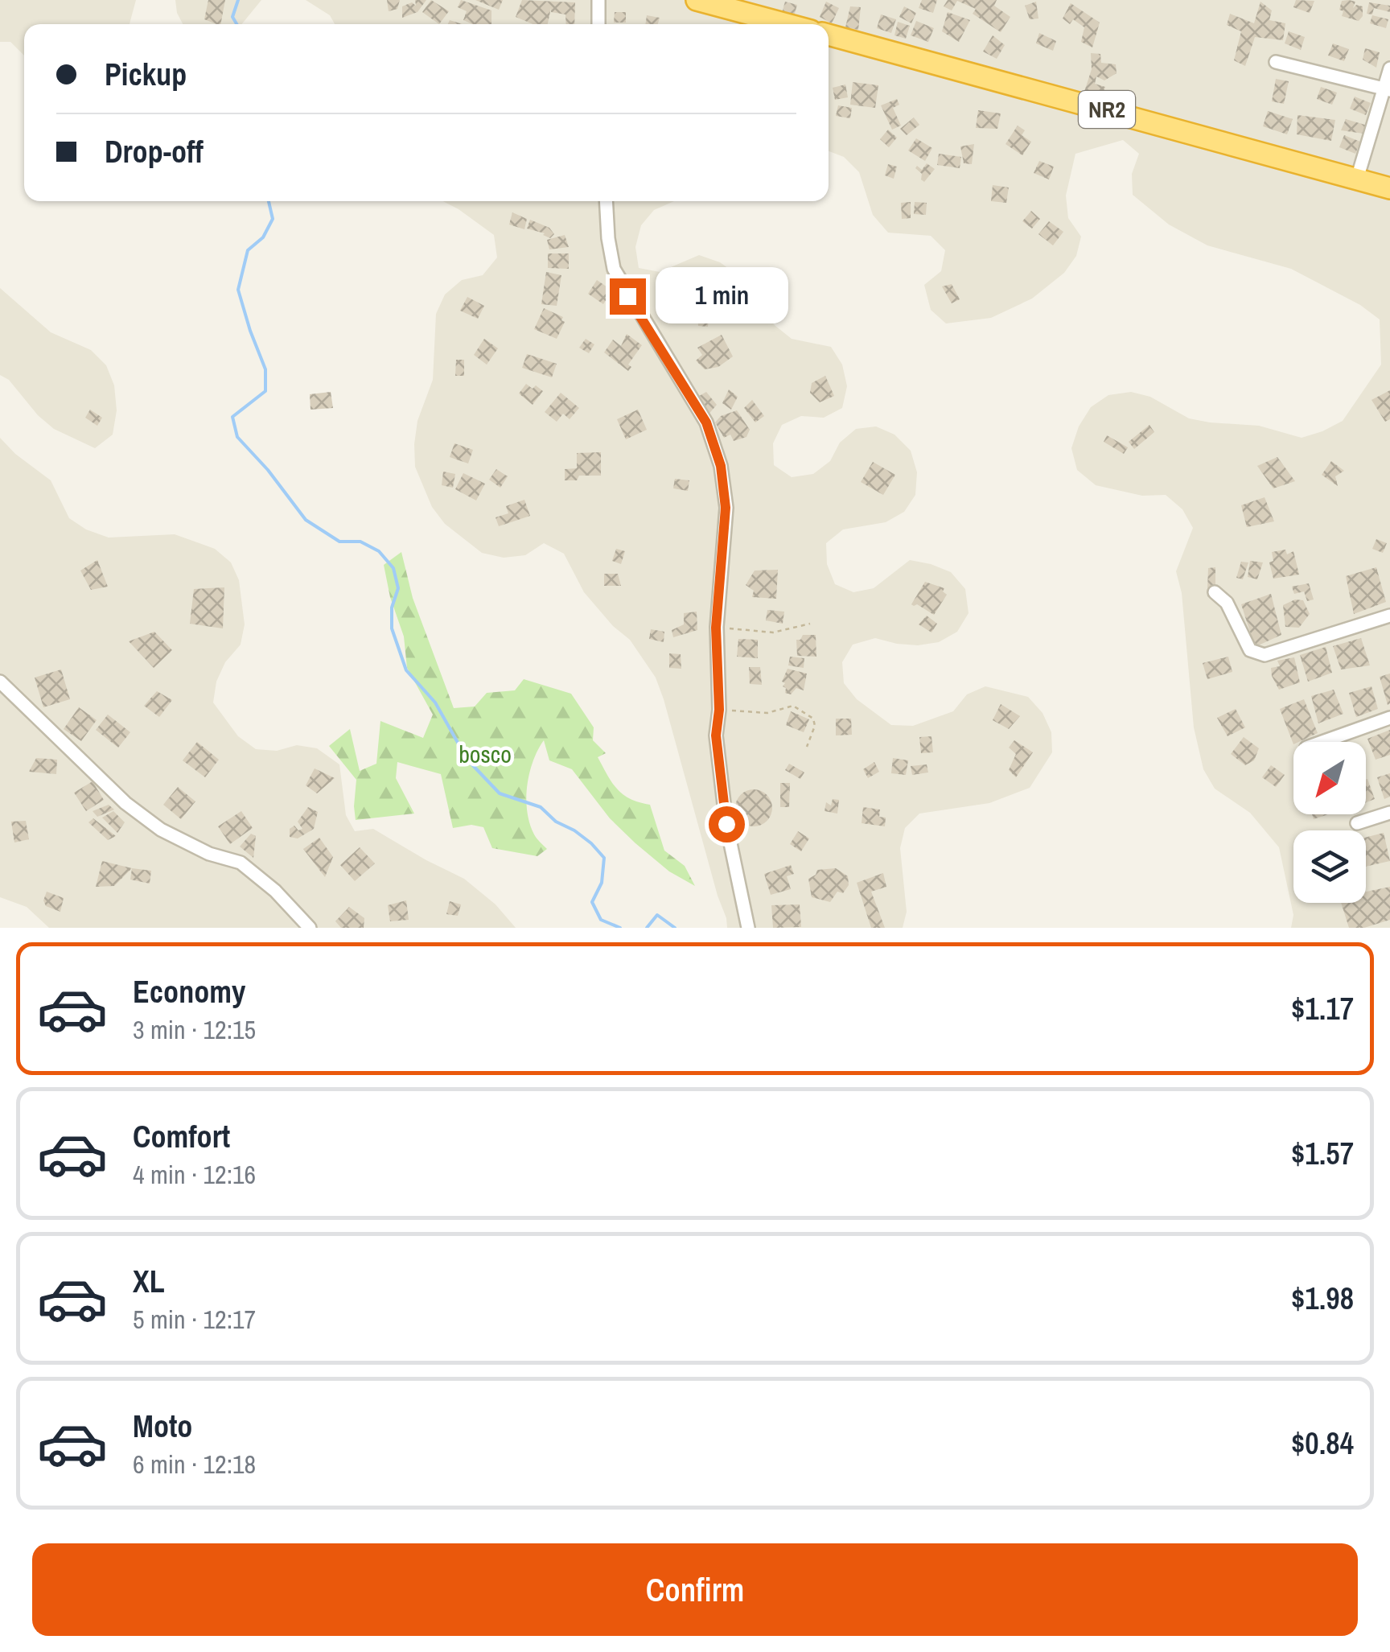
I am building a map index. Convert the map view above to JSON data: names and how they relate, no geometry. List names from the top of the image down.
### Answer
{
  "streets": {
    "highway": ["NR2"]
  },
  "parks": ["bosco"],
  "north": "bottom left",
  "page": {
    "banner": ["Pickup", "Drop-off"],
    "bubble": "1 min",
    "list": [
      {
        "name": "Economy",
        "note": "3 min · 12:15",
        "value": "$1.17"
      },
      {
        "name": "Comfort",
        "note": "4 min · 12:16",
        "value": "$1.57"
      },
      {
        "name": "XL",
        "note": "5 min · 12:17",
        "value": "$1.98"
      },
      {
        "name": "Moto",
        "note": "6 min · 12:18",
        "value": "$0.84"
      }
    ],
    "buttons": "Confirm"
  }
}
